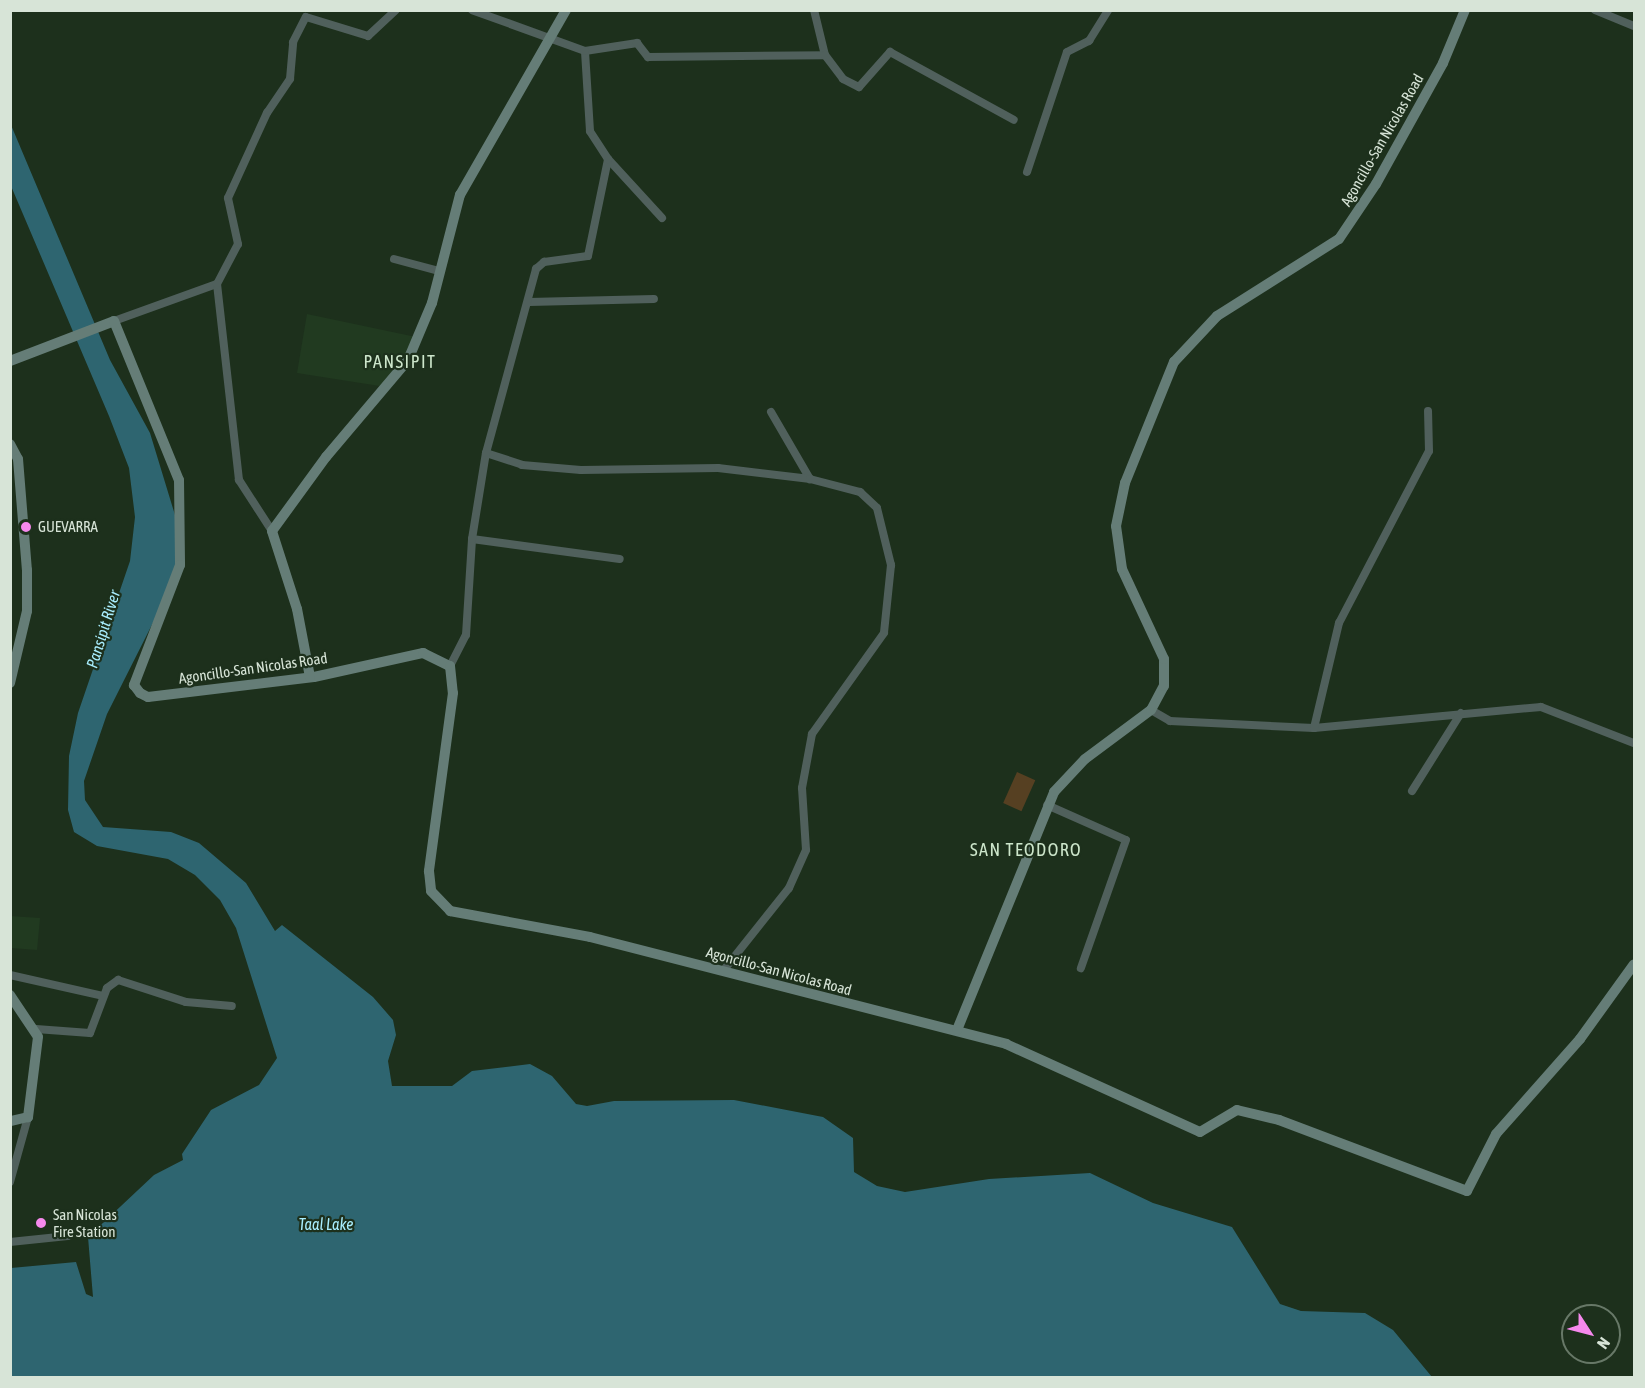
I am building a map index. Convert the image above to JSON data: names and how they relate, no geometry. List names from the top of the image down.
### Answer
{
  "streets": {
    "main road": ["Agoncillo-San Nicolas Road"]
  },
  "districts": ["PANSIPIT", "SAN TEODORO"],
  "water": ["Pansipit River", "Taal Lake"],
  "places": ["GUEVARRA", "San Nicolas Fire Station"],
  "north": "bottom right"
}
